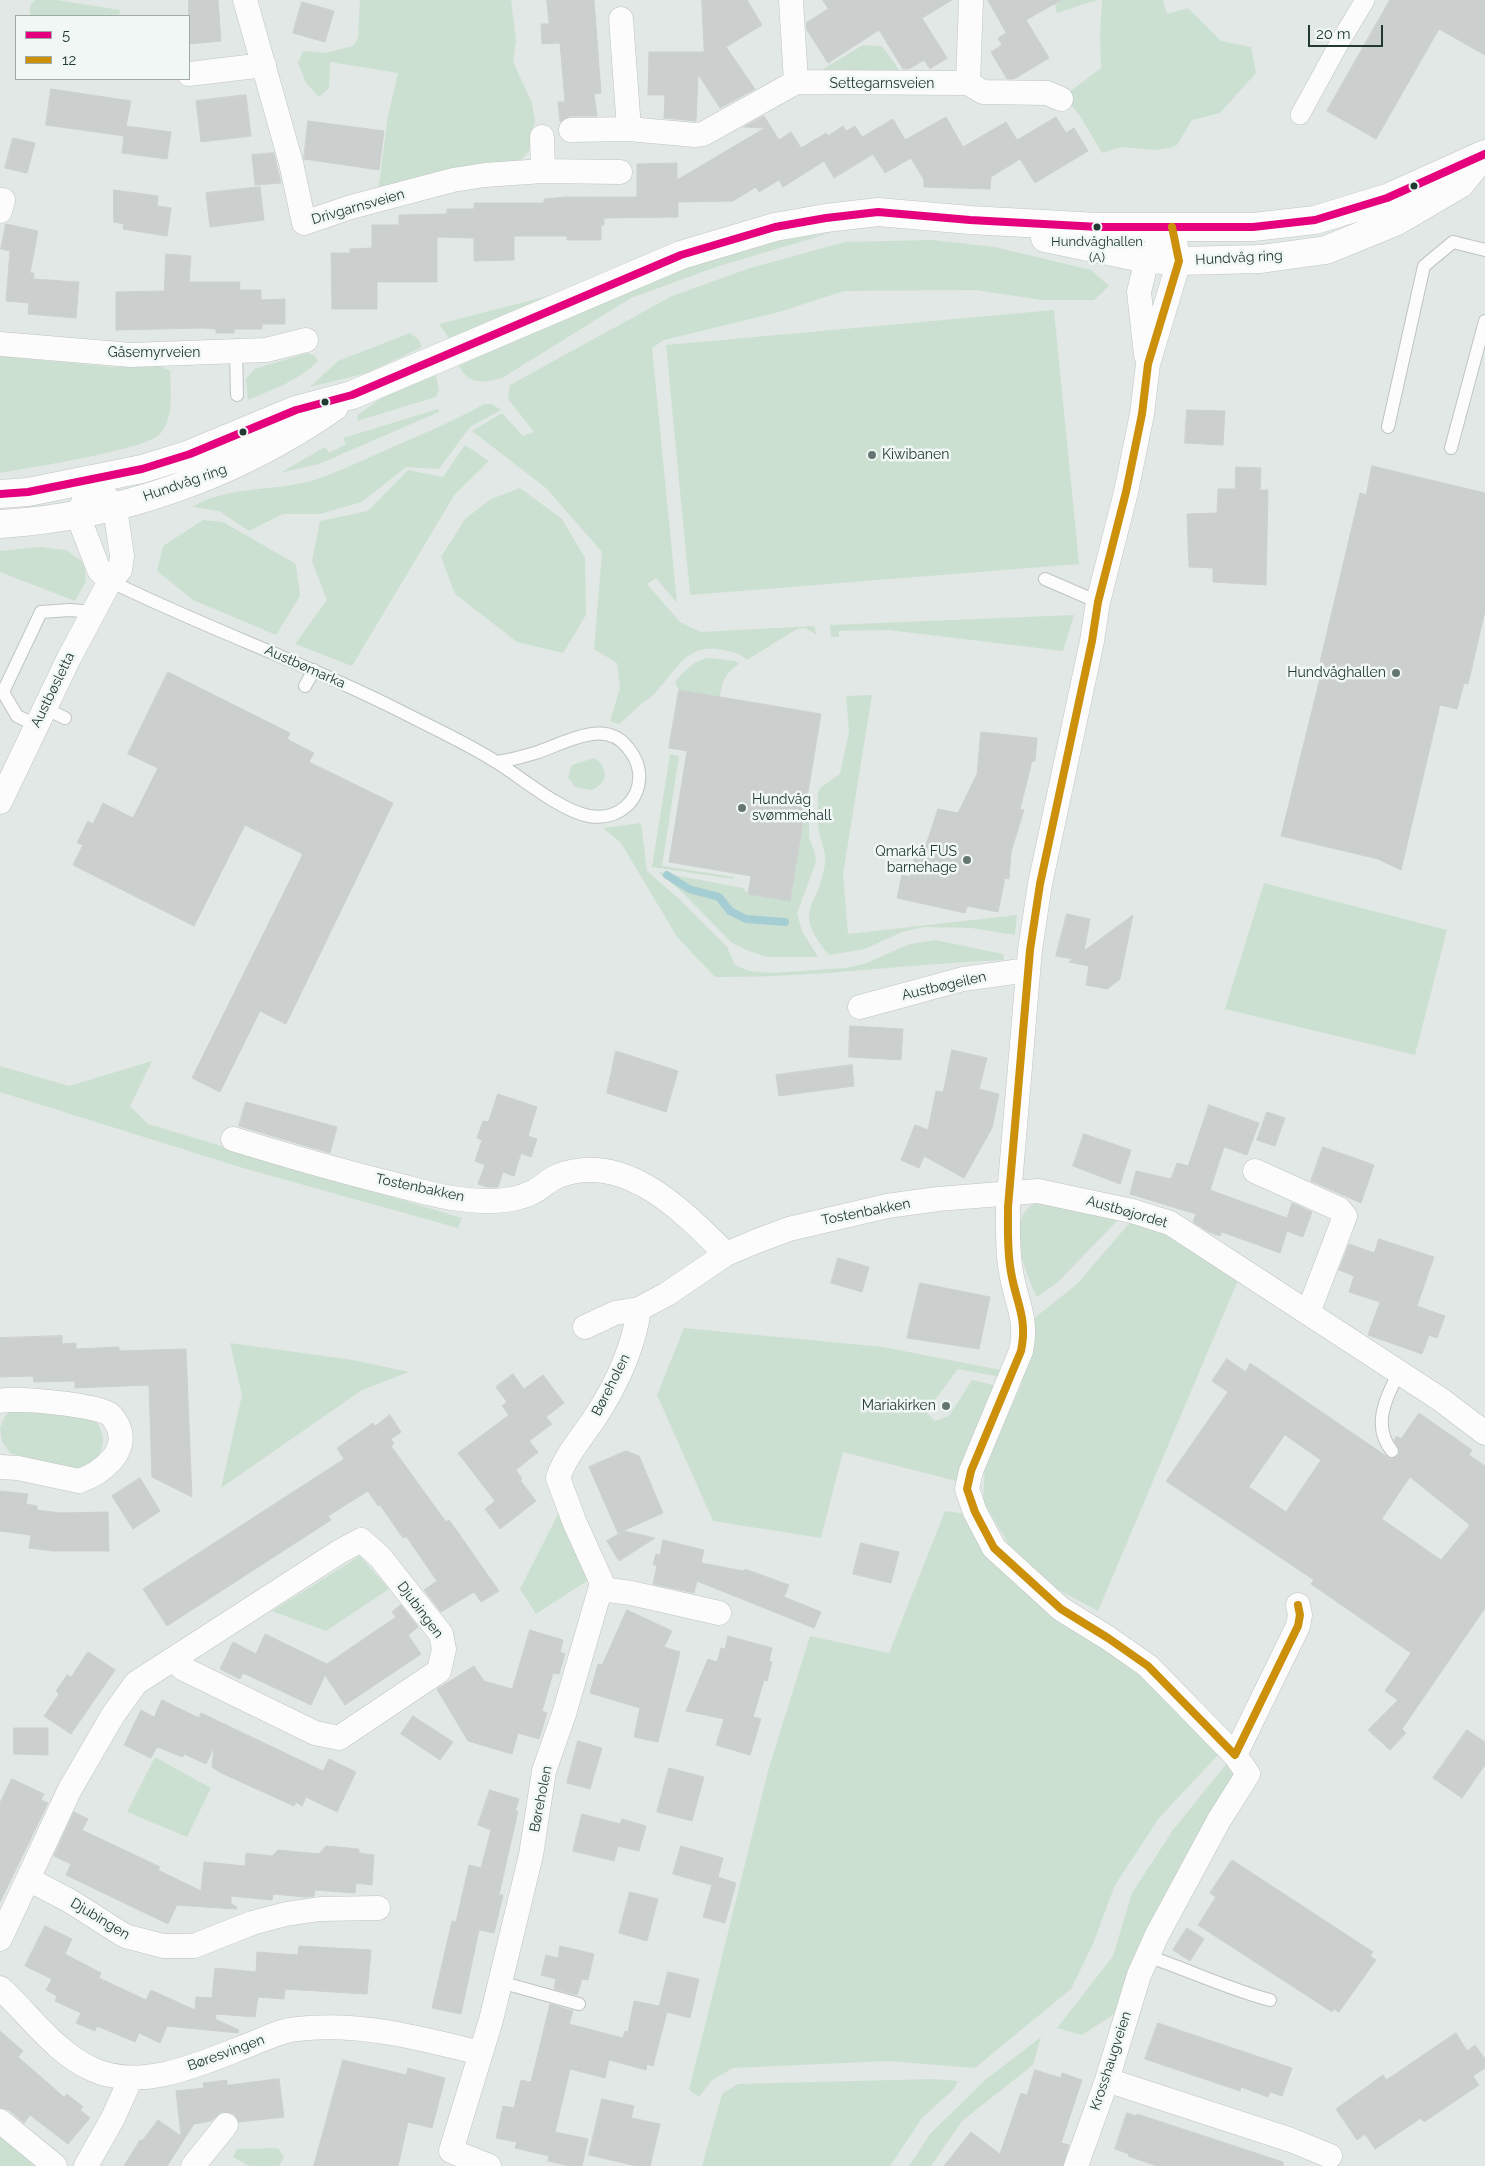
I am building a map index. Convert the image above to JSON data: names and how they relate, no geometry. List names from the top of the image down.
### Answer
{
  "streets": {
    "main road": ["Hundvåg ring"],
    "street": [
      "Settegarnsveien",
      "Drivgarnsveien",
      "Gåsemyrveien",
      "Austbøsletta",
      "Austbøgeilen",
      "Tostenbakken",
      "Austbøjordet",
      "Børeholen",
      "Djubingen",
      "Børesvingen",
      "Krosshaugveien"
    ],
    "lane": ["Austbømarka"]
  },
  "crossings": [
    ["Hundvåg ring", "Austbøsletta"],
    ["Austbømarka", "Austbøsletta"],
    ["Tostenbakken", "Austbøjordet"],
    ["Tostenbakken", "Børeholen"],
    ["Børeholen", "Børesvingen"]
  ],
  "places": [
    "Hundvåghallen (A)",
    "Kiwibanen",
    "Hundvåghallen",
    "Hundvåg svømmehall",
    "Qmarkå FUS barnehage",
    "Mariakirken"
  ],
  "lines": ["transit line 5", "transit line 12"],
  "legend": ["5", "12"],
  "scale_bar": "20 m"
}
